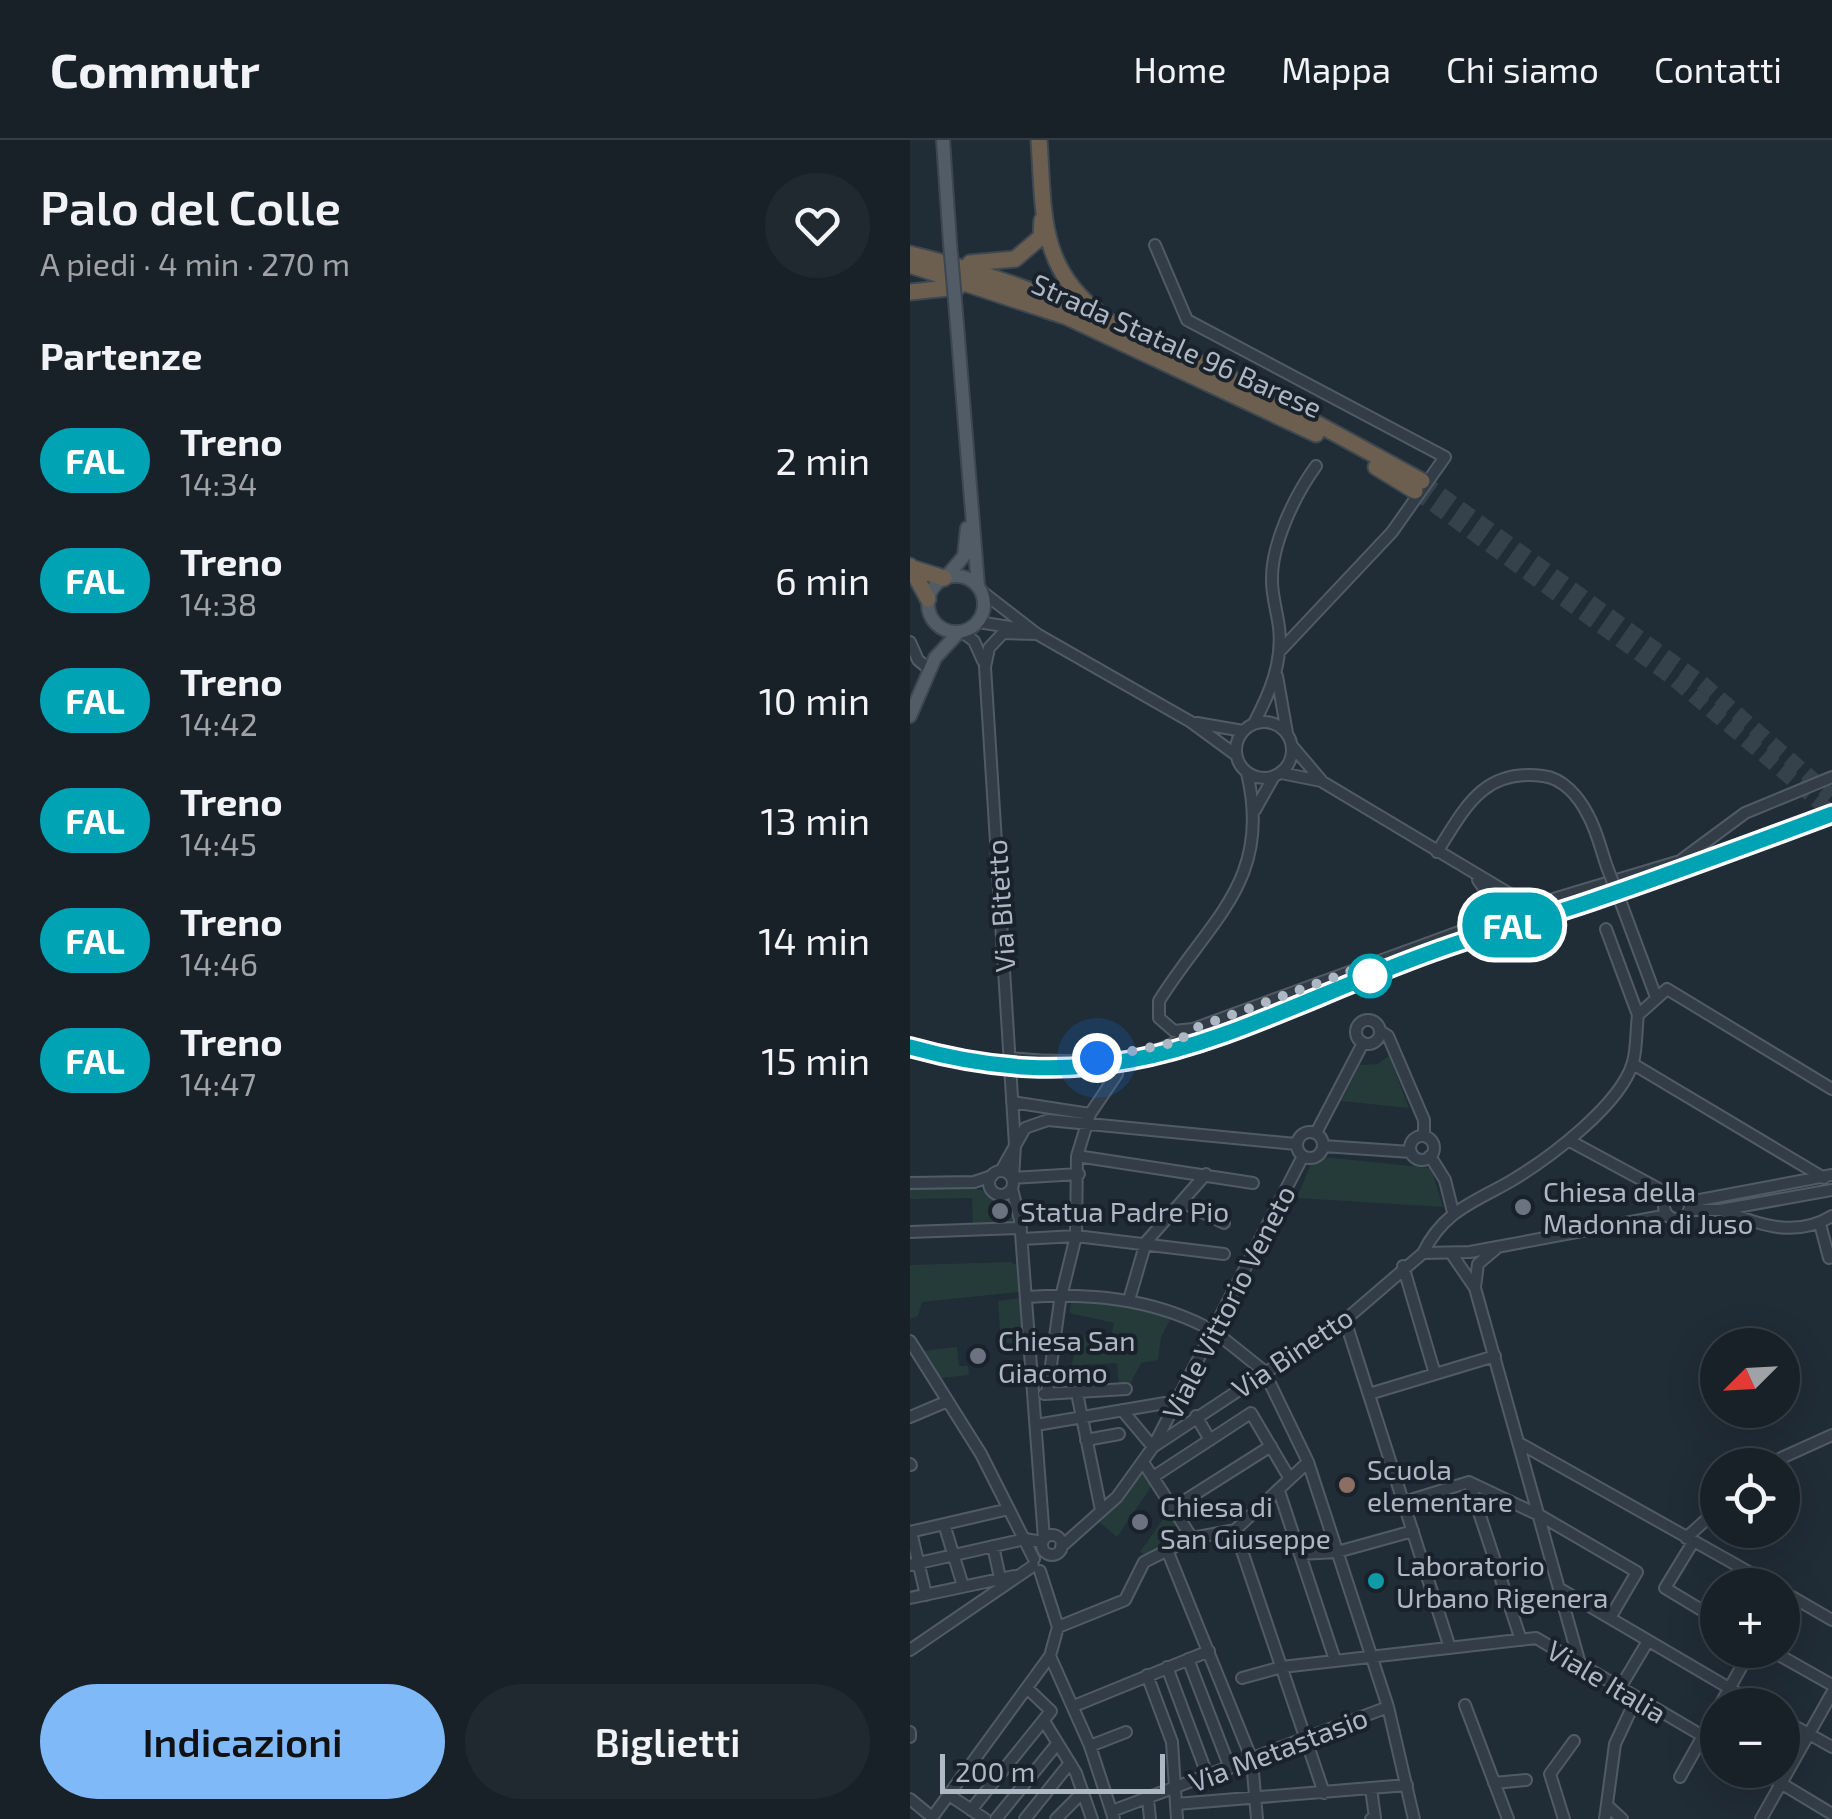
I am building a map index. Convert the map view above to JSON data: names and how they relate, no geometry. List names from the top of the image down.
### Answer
{
  "streets": {
    "highway": ["Strada Statale 96 Barese"],
    "street": [
      "Via Bitetto",
      "Viale Vittorio Veneto",
      "Via Binetto",
      "Viale Italia",
      "Via Metastasio"
    ]
  },
  "crossings": [
    ["Viale Vittorio Veneto", "Via Binetto"]
  ],
  "places": [
    "Chiesa della Madonna di Juso",
    "Statua Padre Pio",
    "Chiesa San Giacomo",
    "Scuola elementare",
    "Chiesa di San Giuseppe",
    "Laboratorio Urbano Rigenera"
  ],
  "scale_bar": "200 m",
  "north": "bottom left",
  "page": {
    "header": "Commutr",
    "nav": [
      "Home",
      "Mappa",
      "Chi siamo",
      "Contatti"
    ],
    "heading": [
      ["Palo del Colle", "A piedi · 4 min · 270 m"],
      "Partenze"
    ],
    "on_map": "FAL",
    "list": [
      {
        "mark": "FAL",
        "name": "Treno",
        "note": "14:34",
        "value": "2 min"
      },
      {
        "mark": "FAL",
        "name": "Treno",
        "note": "14:38",
        "value": "6 min"
      },
      {
        "mark": "FAL",
        "name": "Treno",
        "note": "14:42",
        "value": "10 min"
      },
      {
        "mark": "FAL",
        "name": "Treno",
        "note": "14:45",
        "value": "13 min"
      },
      {
        "mark": "FAL",
        "name": "Treno",
        "note": "14:46",
        "value": "14 min"
      },
      {
        "mark": "FAL",
        "name": "Treno",
        "note": "14:47",
        "value": "15 min"
      }
    ],
    "map_buttons": ["+", "−"],
    "buttons": ["Indicazioni", "Biglietti"],
    "scale": "200 m"
  }
}
